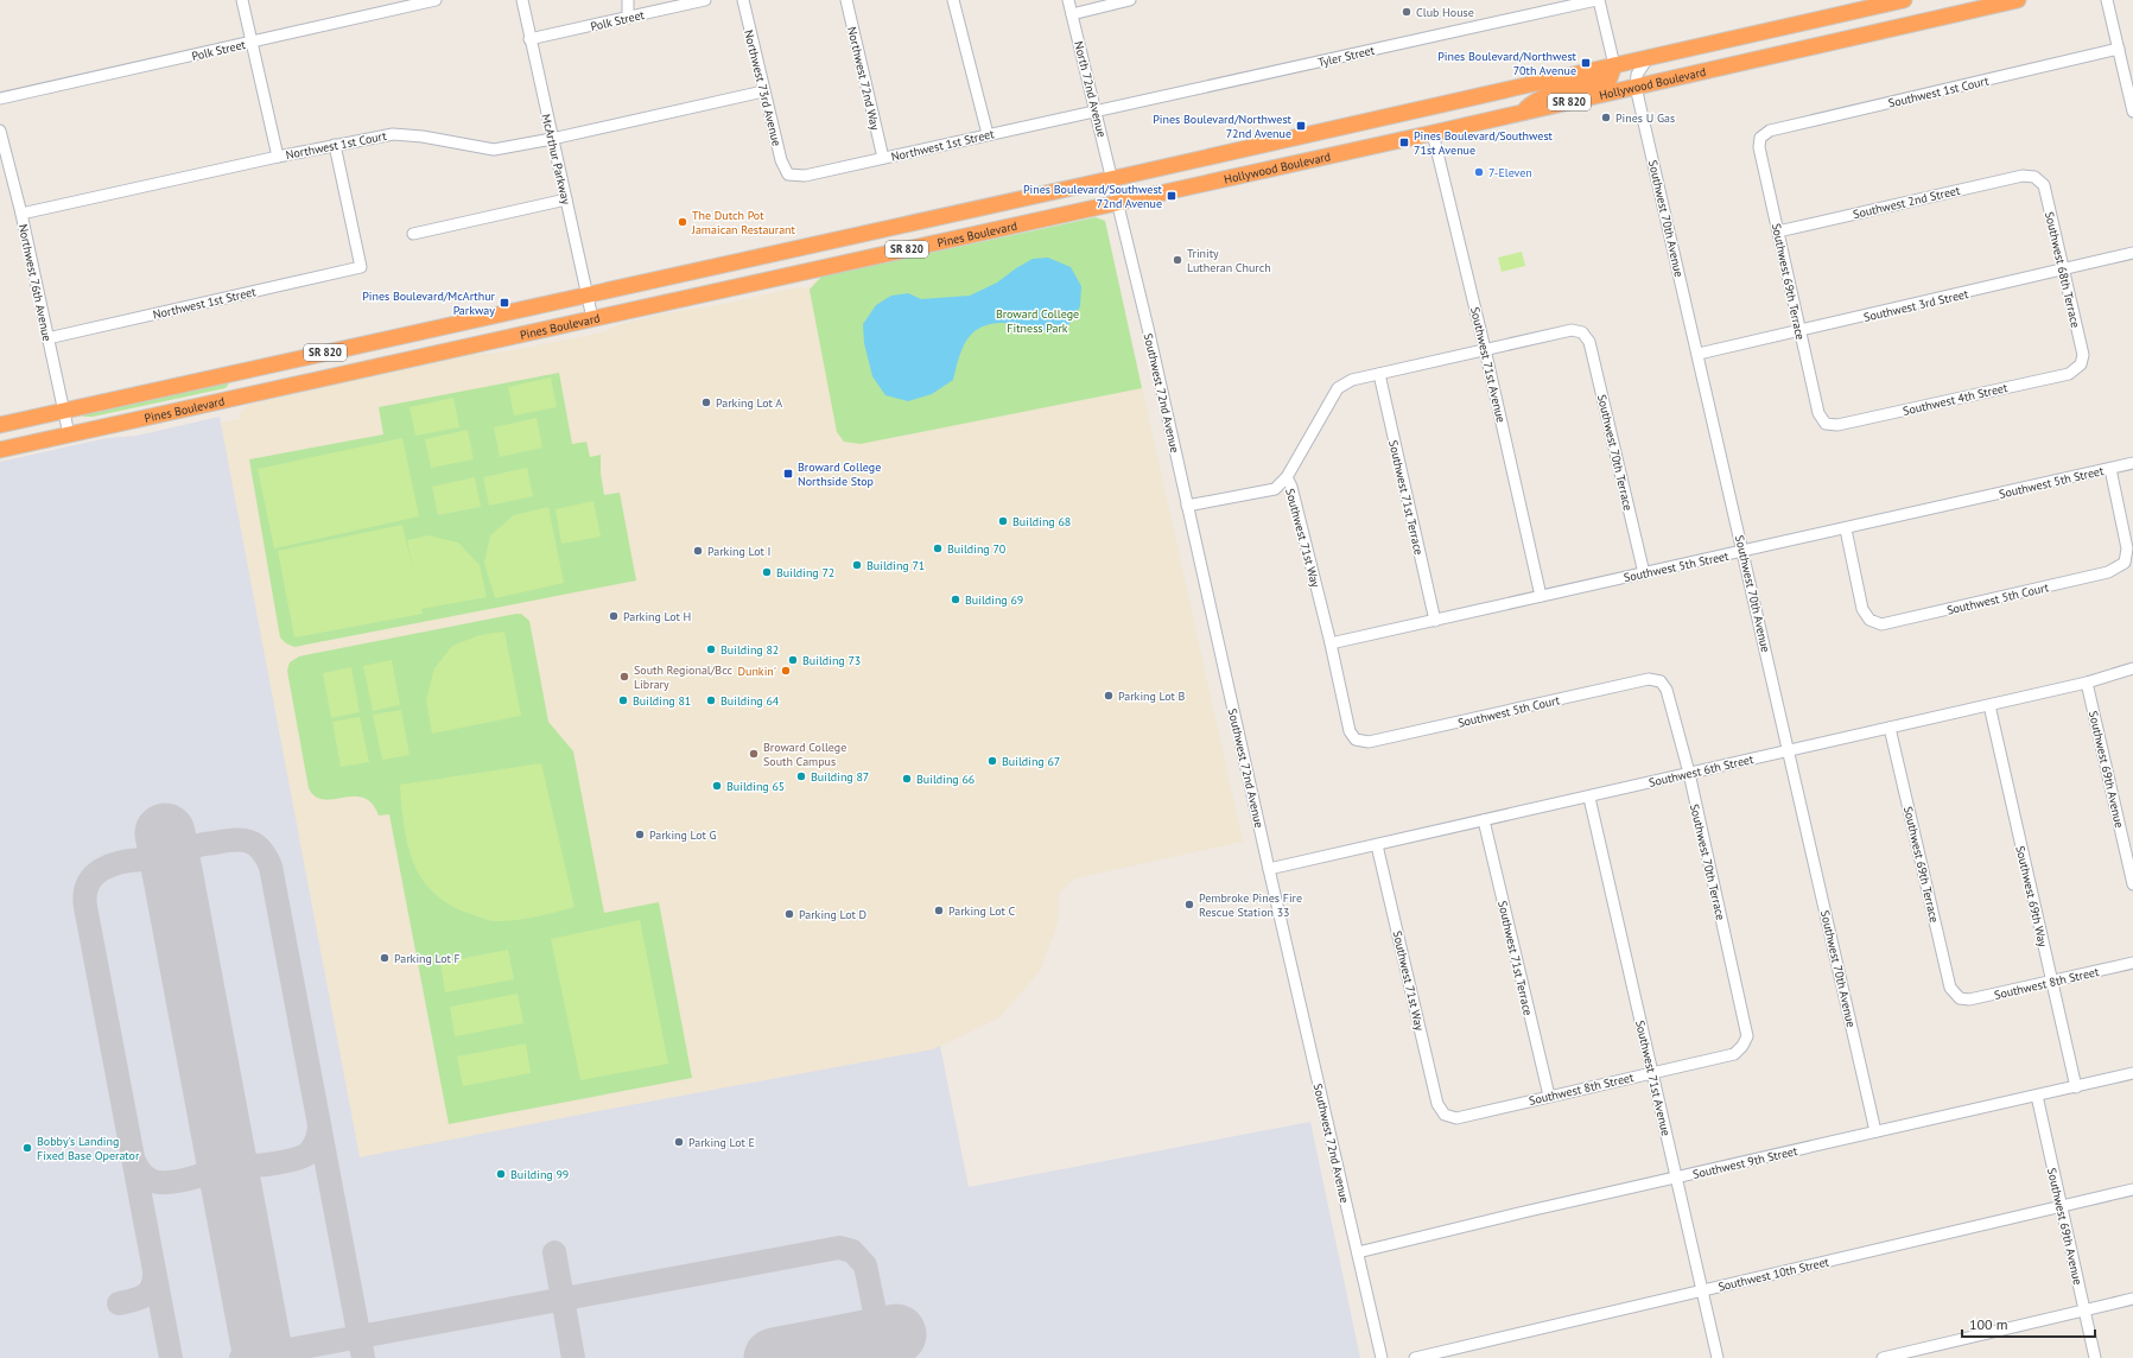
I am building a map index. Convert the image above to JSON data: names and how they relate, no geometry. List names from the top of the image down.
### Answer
{
  "streets": {
    "highway": ["Hollywood Boulevard", "SR 820", "Pines Boulevard"],
    "street": [
      "Polk Street",
      "Tyler Street",
      "Northwest 72nd Way",
      "Northwest 73rd Avenue",
      "North 72nd Avenue",
      "Southwest 1st Court",
      "Northwest 1st Court",
      "Northwest 1st Street",
      "McArthur Parkway",
      "Southwest 2nd Street",
      "Southwest 70th Avenue",
      "Southwest 68th Terrace",
      "Southwest 69th Terrace",
      "Northwest 76th Avenue",
      "Southwest 3rd Street",
      "Southwest 71st Avenue",
      "Southwest 72nd Avenue",
      "Southwest 4th Street",
      "Southwest 70th Terrace",
      "Southwest 5th Street",
      "Southwest 71st Terrace",
      "Southwest 71st Way",
      "Southwest 5th Court",
      "Southwest 69th Avenue",
      "Southwest 6th Street",
      "Southwest 69th Way",
      "Southwest 8th Street",
      "Southwest 9th Street",
      "Southwest 10th Street"
    ]
  },
  "crossings": [
    ["Polk Street", "McArthur Parkway"],
    ["Tyler Street", "North 72nd Avenue"],
    ["Tyler Street", "Northwest 1st Street"],
    ["Northwest 72nd Way", "Northwest 1st Street"],
    ["Hollywood Boulevard", "North 72nd Avenue"],
    ["Hollywood Boulevard", "Southwest 70th Avenue"],
    ["Hollywood Boulevard", "Pines Boulevard"],
    ["Hollywood Boulevard", "Southwest 71st Avenue"],
    ["Hollywood Boulevard", "Southwest 72nd Avenue"],
    ["Northwest 73rd Avenue", "Northwest 1st Court"],
    ["Northwest 73rd Avenue", "Northwest 1st Street"],
    ["North 72nd Avenue", "Northwest 1st Street"],
    ["North 72nd Avenue", "Pines Boulevard"],
    ["North 72nd Avenue", "Southwest 72nd Avenue"],
    ["Southwest 1st Court", "Southwest 69th Terrace"],
    ["Northwest 1st Court", "Northwest 1st Street"],
    ["Northwest 1st Court", "McArthur Parkway"],
    ["Northwest 1st Court", "Northwest 76th Avenue"],
    ["Northwest 1st Street", "Northwest 76th Avenue"],
    ["McArthur Parkway", "Pines Boulevard"],
    ["Southwest 2nd Street", "Southwest 68th Terrace"],
    ["Southwest 2nd Street", "Southwest 69th Terrace"],
    ["Southwest 70th Avenue", "Southwest 3rd Street"],
    ["Southwest 70th Avenue", "Southwest 5th Street"],
    ["Southwest 70th Avenue", "Southwest 6th Street"],
    ["Southwest 70th Avenue", "Southwest 9th Street"],
    ["Pines Boulevard", "Northwest 76th Avenue"],
    ["Pines Boulevard", "Southwest 72nd Avenue"],
    ["Southwest 68th Terrace", "Southwest 3rd Street"],
    ["Southwest 68th Terrace", "Southwest 4th Street"],
    ["Southwest 69th Terrace", "Southwest 3rd Street"],
    ["Southwest 69th Terrace", "Southwest 4th Street"],
    ["Southwest 69th Terrace", "Southwest 6th Street"],
    ["Southwest 69th Terrace", "Southwest 8th Street"],
    ["Southwest 71st Avenue", "Southwest 5th Street"],
    ["Southwest 71st Avenue", "Southwest 71st Way"],
    ["Southwest 71st Avenue", "Southwest 6th Street"],
    ["Southwest 71st Avenue", "Southwest 8th Street"],
    ["Southwest 71st Avenue", "Southwest 9th Street"],
    ["Southwest 71st Avenue", "Southwest 10th Street"],
    ["Southwest 72nd Avenue", "Southwest 6th Street"],
    ["Southwest 72nd Avenue", "Southwest 9th Street"],
    ["Southwest 70th Terrace", "Southwest 5th Street"],
    ["Southwest 70th Terrace", "Southwest 71st Way"],
    ["Southwest 70th Terrace", "Southwest 5th Court"],
    ["Southwest 70th Terrace", "Southwest 6th Street"],
    ["Southwest 70th Terrace", "Southwest 8th Street"],
    ["Southwest 5th Street", "Southwest 71st Terrace"],
    ["Southwest 5th Street", "Southwest 71st Way"],
    ["Southwest 5th Street", "Southwest 5th Court"],
    ["Southwest 71st Terrace", "Southwest 71st Way"],
    ["Southwest 71st Terrace", "Southwest 6th Street"],
    ["Southwest 71st Terrace", "Southwest 8th Street"],
    ["Southwest 71st Way", "Southwest 5th Court"],
    ["Southwest 71st Way", "Southwest 6th Street"],
    ["Southwest 71st Way", "Southwest 8th Street"],
    ["Southwest 69th Avenue", "Southwest 6th Street"],
    ["Southwest 69th Avenue", "Southwest 9th Street"],
    ["Southwest 69th Avenue", "Southwest 10th Street"],
    ["Southwest 6th Street", "Southwest 69th Way"],
    ["Southwest 69th Way", "Southwest 8th Street"],
    ["Southwest 69th Way", "Southwest 9th Street"]
  ],
  "parks": ["Broward College Fitness Park"],
  "places": {
    "other": [
      "Club House",
      "Pines U Gas",
      "7-Eleven",
      "The Dutch Pot Jamaican Restaurant",
      "Trinity Lutheran Church",
      "Parking Lot A",
      "Building 68",
      "Building 70",
      "Parking Lot I",
      "Building 71",
      "Building 72",
      "Building 69",
      "Parking Lot H",
      "Building 82",
      "Building 73",
      "Dunkin'",
      "South Regional/Bcc Library",
      "Parking Lot B",
      "Building 81",
      "Building 64",
      "Broward College South Campus",
      "Building 67",
      "Building 87",
      "Building 66",
      "Building 65",
      "Parking Lot G",
      "Pembroke Pines Fire Rescue Station 33",
      "Parking Lot C",
      "Parking Lot D",
      "Parking Lot F",
      "Parking Lot E",
      "Bobby's Landing Fixed Base Operator",
      "Building 99"
    ],
    "transit": [
      "Pines Boulevard/Northwest 70th Avenue",
      "Pines Boulevard/Northwest 72nd Avenue",
      "Pines Boulevard/Southwest 71st Avenue",
      "Pines Boulevard/Southwest 72nd Avenue",
      "Pines Boulevard/McArthur Parkway",
      "Broward College Northside Stop"
    ]
  },
  "scale_bar": "100 m"
}
